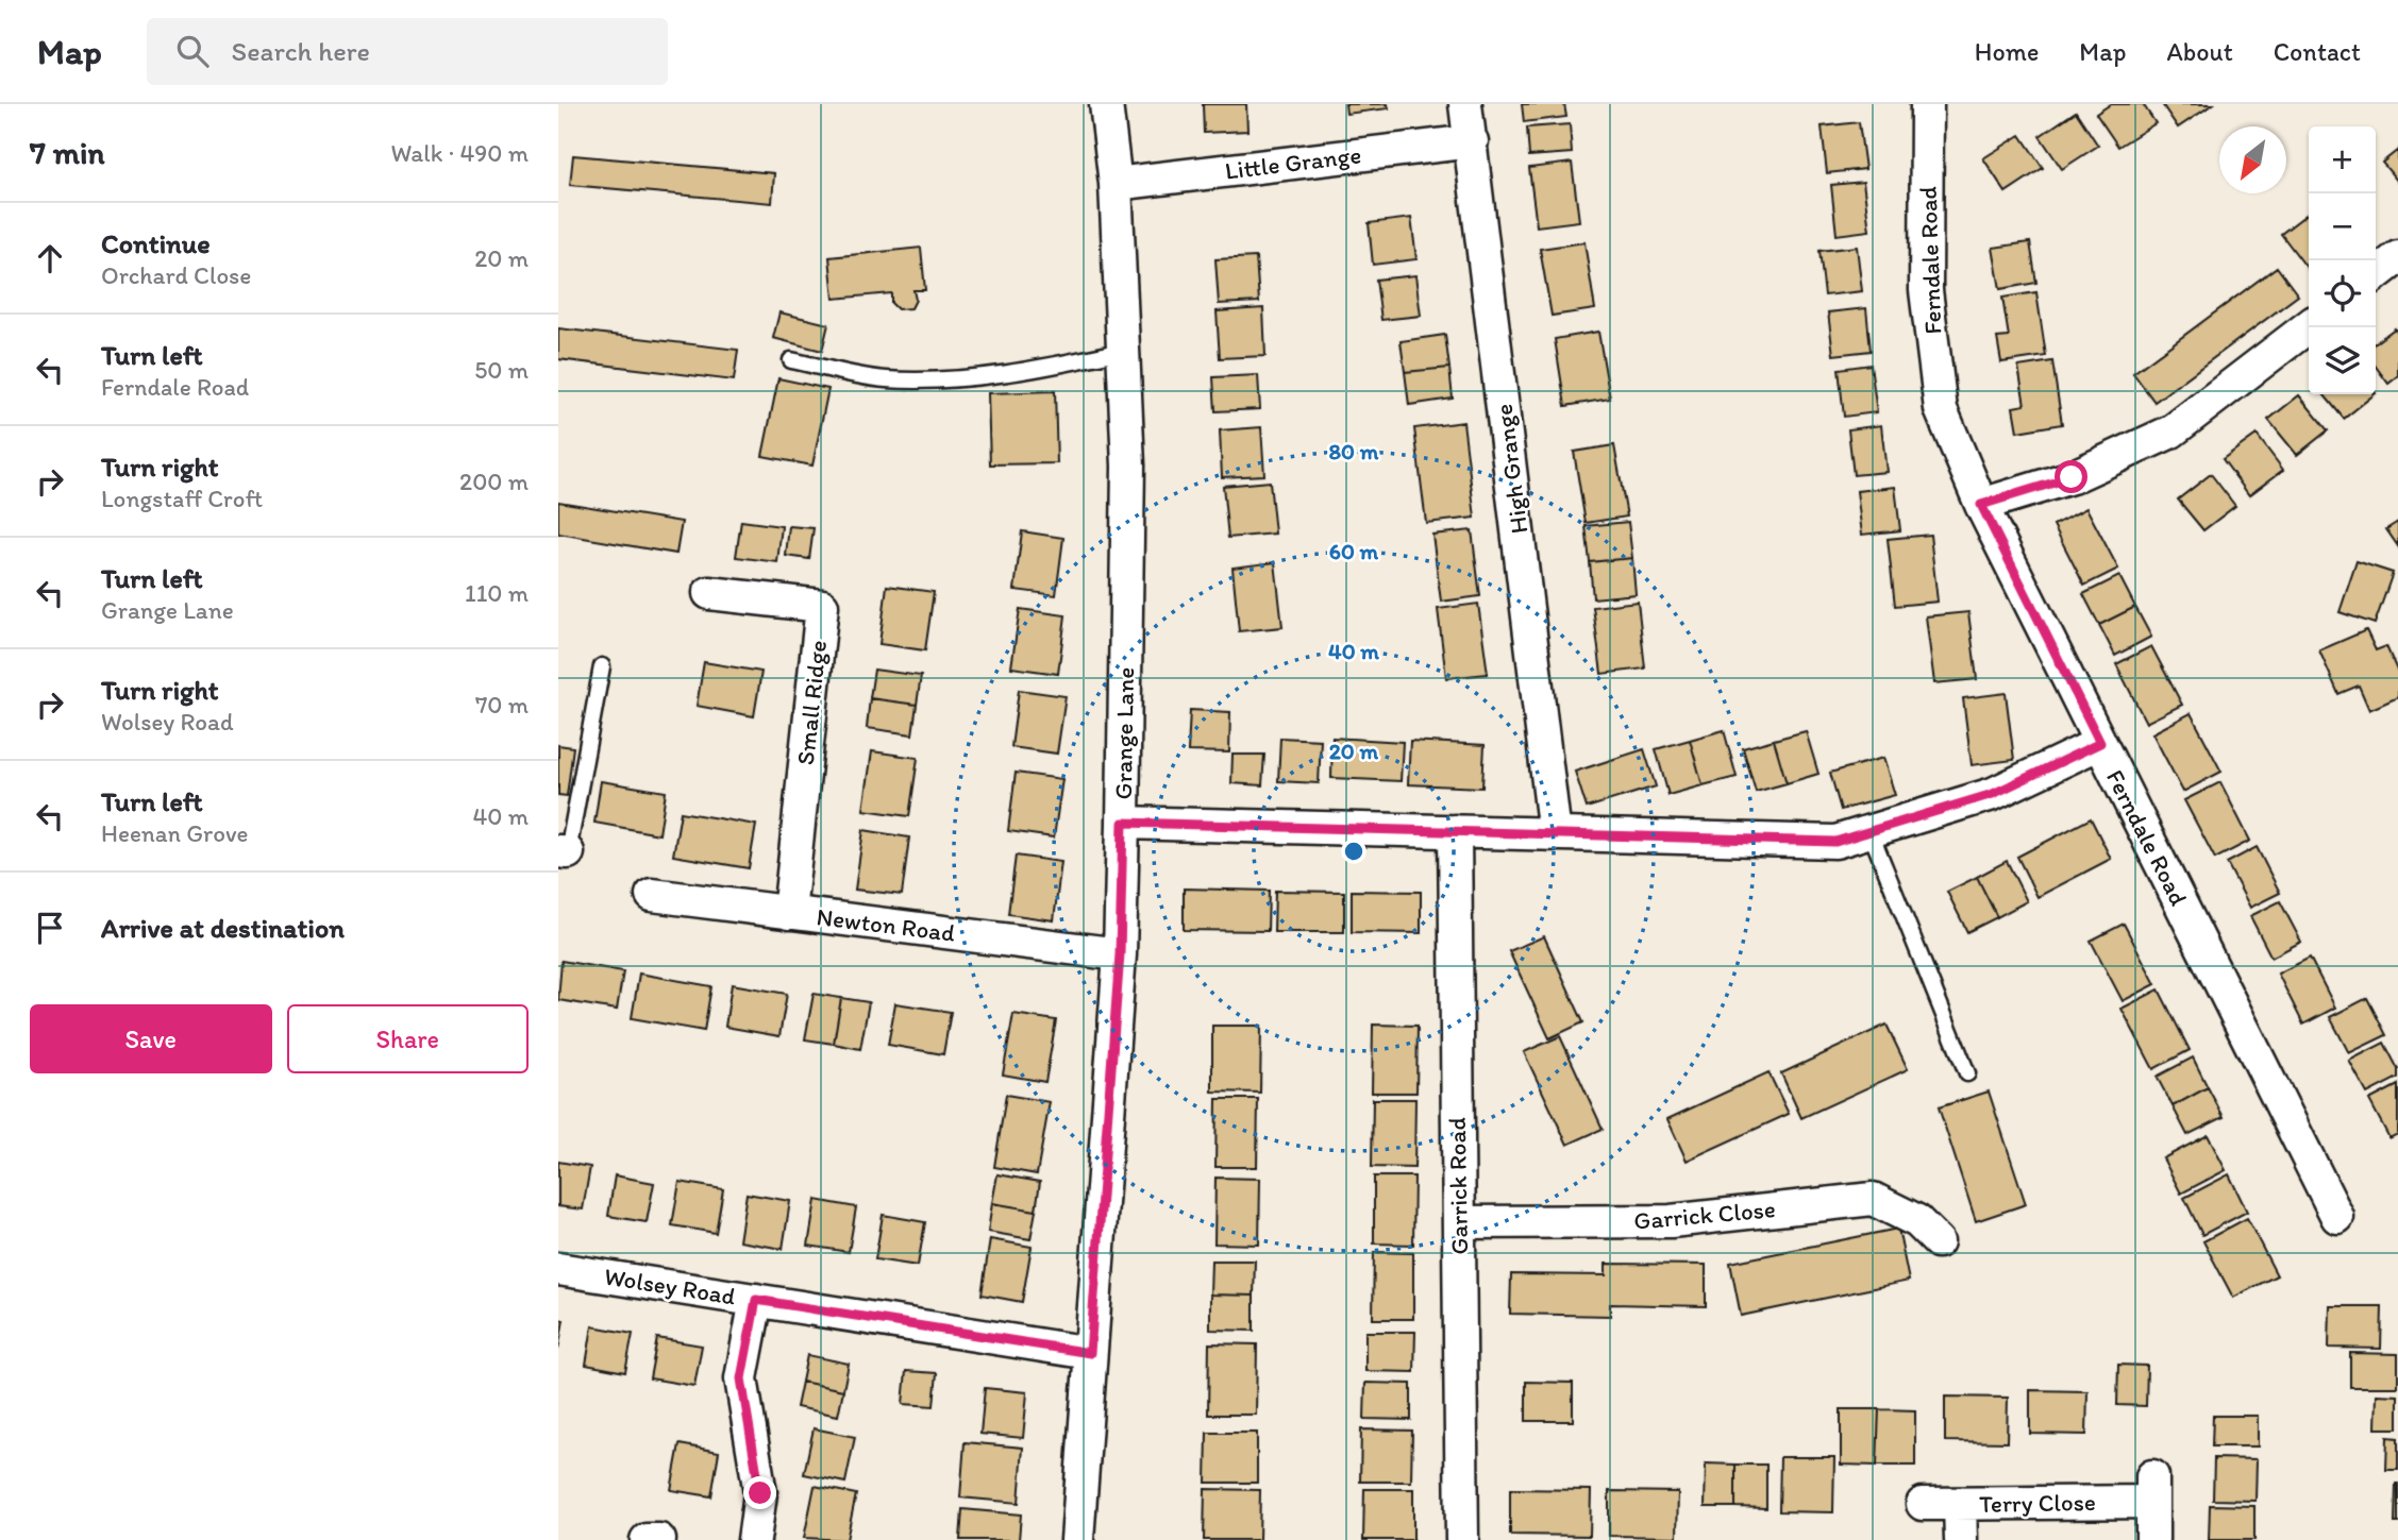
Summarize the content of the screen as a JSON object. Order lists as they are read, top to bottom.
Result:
{
  "streets": {
    "street": [
      "Little Grange",
      "Ferndale Road",
      "High Grange",
      "Small Ridge",
      "Grange Lane",
      "Newton Road",
      "Garrick Road",
      "Garrick Close",
      "Wolsey Road",
      "Terry Close"
    ]
  },
  "crossings": [
    ["Little Grange", "High Grange"],
    ["Little Grange", "Grange Lane"],
    ["Small Ridge", "Newton Road"],
    ["Grange Lane", "Newton Road"],
    ["Grange Lane", "Wolsey Road"],
    ["Garrick Road", "Garrick Close"]
  ],
  "north": "bottom left",
  "page": {
    "header": "Map",
    "search": "Search here",
    "nav": [
      "Home",
      "Map",
      "About",
      "Contact"
    ],
    "heading": ["7 min", "Walk · 490 m"],
    "map_buttons": ["+", "−"],
    "list": [
      ["Continue", "Orchard Close", "20 m"],
      ["Turn left", "Ferndale Road", "50 m"],
      ["Turn right", "Longstaff Croft", "200 m"],
      ["Turn left", "Grange Lane", "110 m"],
      ["Turn right", "Wolsey Road", "70 m"],
      ["Turn left", "Heenan Grove", "40 m"],
      "Arrive at destination"
    ],
    "buttons": ["Save", "Share"]
  },
  "rings": [
    "80 m",
    "60 m",
    "40 m",
    "20 m"
  ]
}
